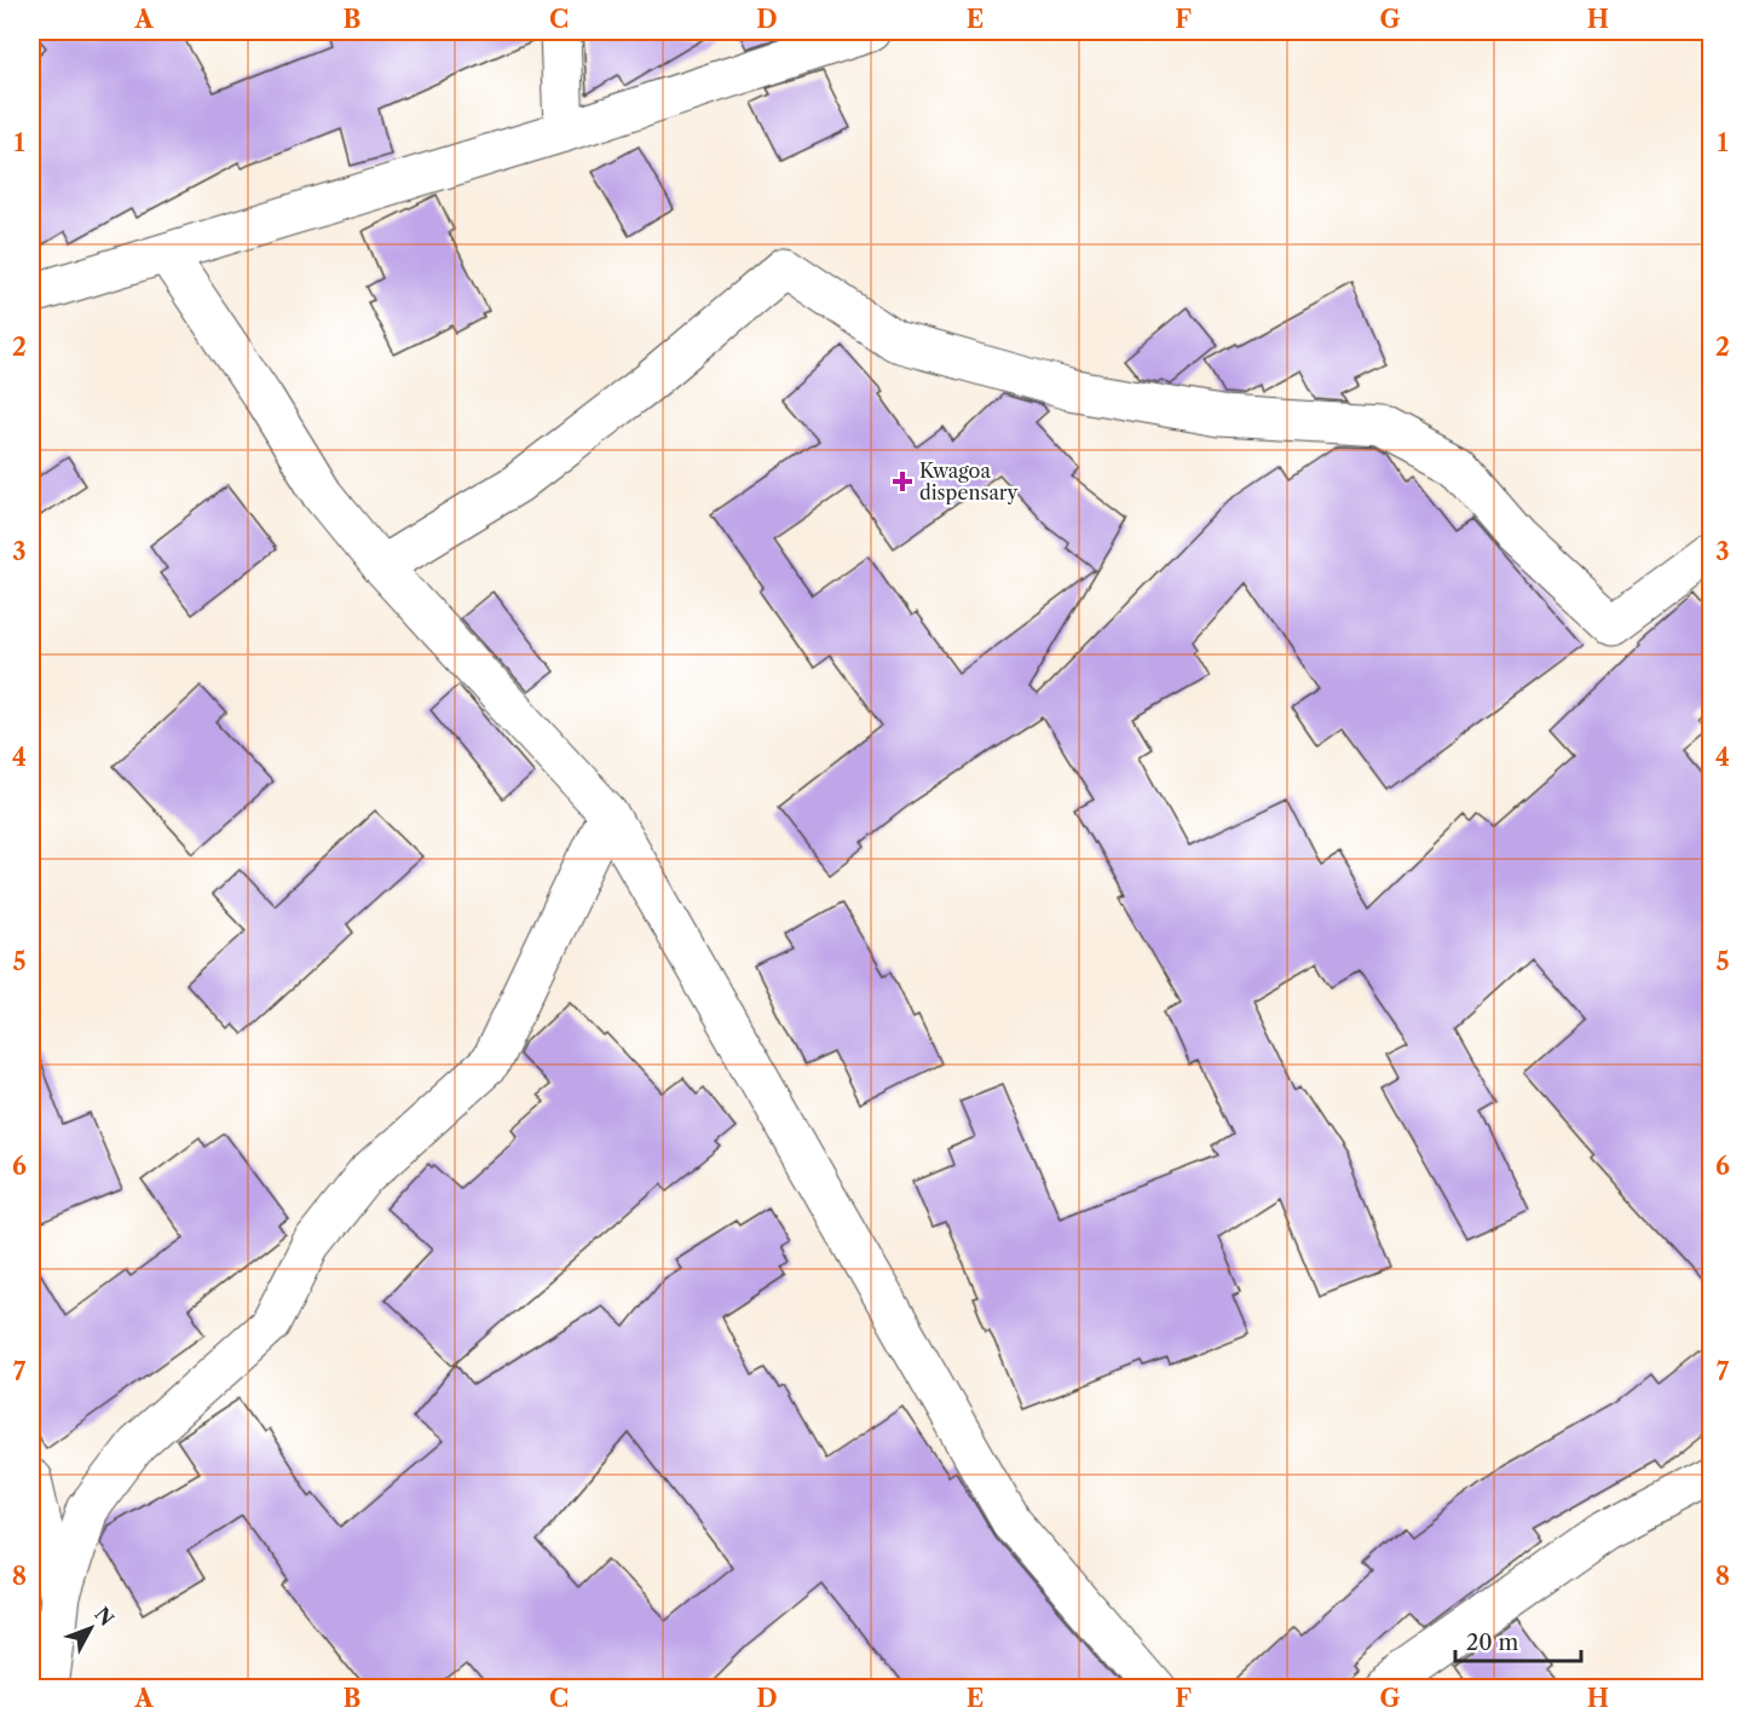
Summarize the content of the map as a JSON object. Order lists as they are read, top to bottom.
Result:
{
  "places": {
    "health": ["Kwagoa dispensary"]
  },
  "scale_bar": "20 m",
  "north": "top right",
  "grid": {
    "columns": [
      "A",
      "B",
      "C",
      "D",
      "E",
      "F",
      "G",
      "H"
    ],
    "rows": [
      "1",
      "2",
      "3",
      "4",
      "5",
      "6",
      "7",
      "8"
    ]
  }
}
